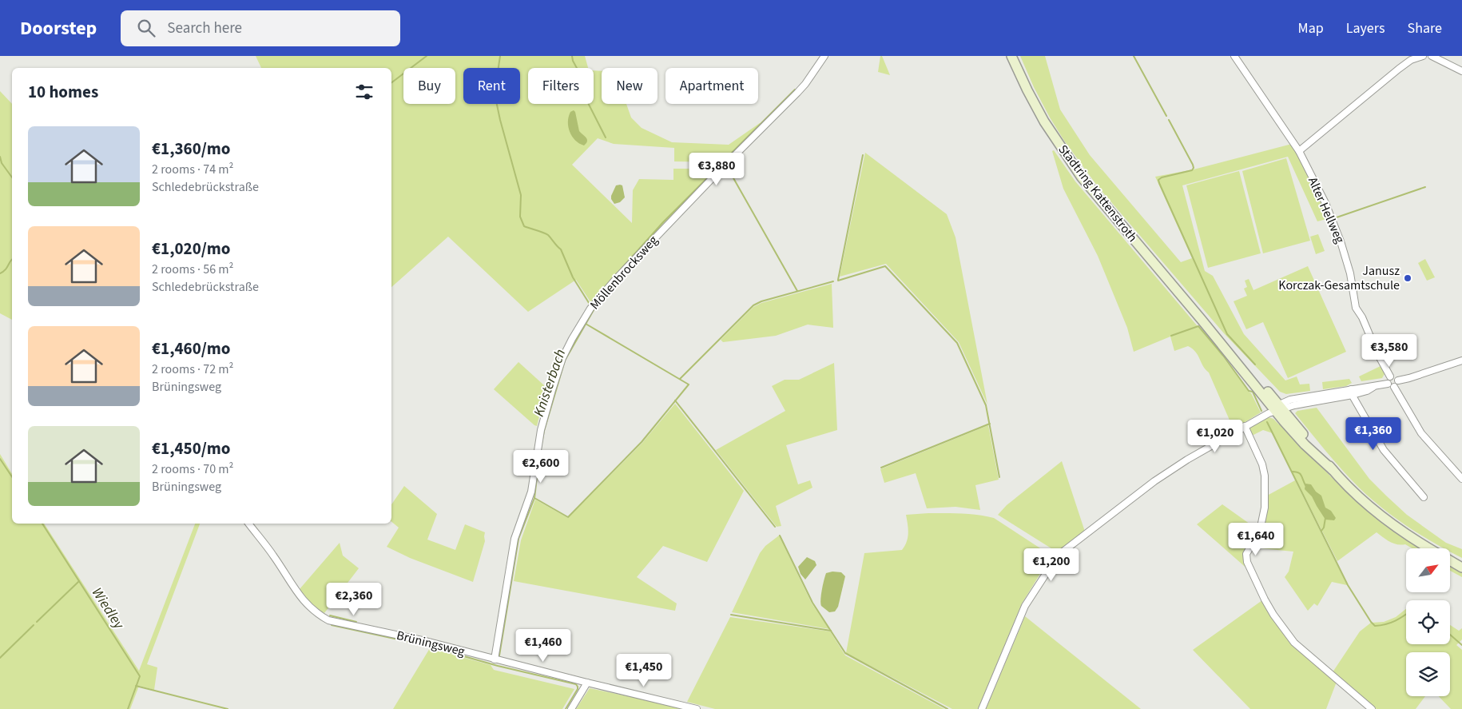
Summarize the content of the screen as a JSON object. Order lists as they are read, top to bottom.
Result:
{
  "streets": {
    "main road": ["Stadtring Kattenstroth"],
    "street": ["Alter Hellweg", "Möllenbrocksweg", "Brüningsweg"]
  },
  "crossings": [
    ["Möllenbrocksweg", "Brüningsweg"]
  ],
  "water": ["Knisterbach", "Wiedley"],
  "places": ["Janusz Korczak-Gesamtschule"],
  "north": "top right",
  "page": {
    "header": "Doorstep",
    "search": "Search here",
    "nav": ["Map", "Layers", "Share"],
    "chip": [
      "Buy",
      "Rent",
      "Filters",
      "New",
      "Apartment"
    ],
    "heading": "10 homes",
    "list": [
      {
        "name": "€1,360/mo",
        "note": "2 rooms · 74 m² · Schledebrückstraße"
      },
      {
        "name": "€1,020/mo",
        "note": "2 rooms · 56 m² · Schledebrückstraße"
      },
      {
        "name": "€1,460/mo",
        "note": "2 rooms · 72 m² · Brüningsweg"
      },
      {
        "name": "€1,450/mo",
        "note": "2 rooms · 70 m² · Brüningsweg"
      }
    ],
    "price": [
      "€3,880",
      "€3,580",
      "€1,360",
      "€1,020",
      "€2,600",
      "€1,640",
      "€1,200",
      "€2,360",
      "€1,460",
      "€1,450"
    ]
  }
}
